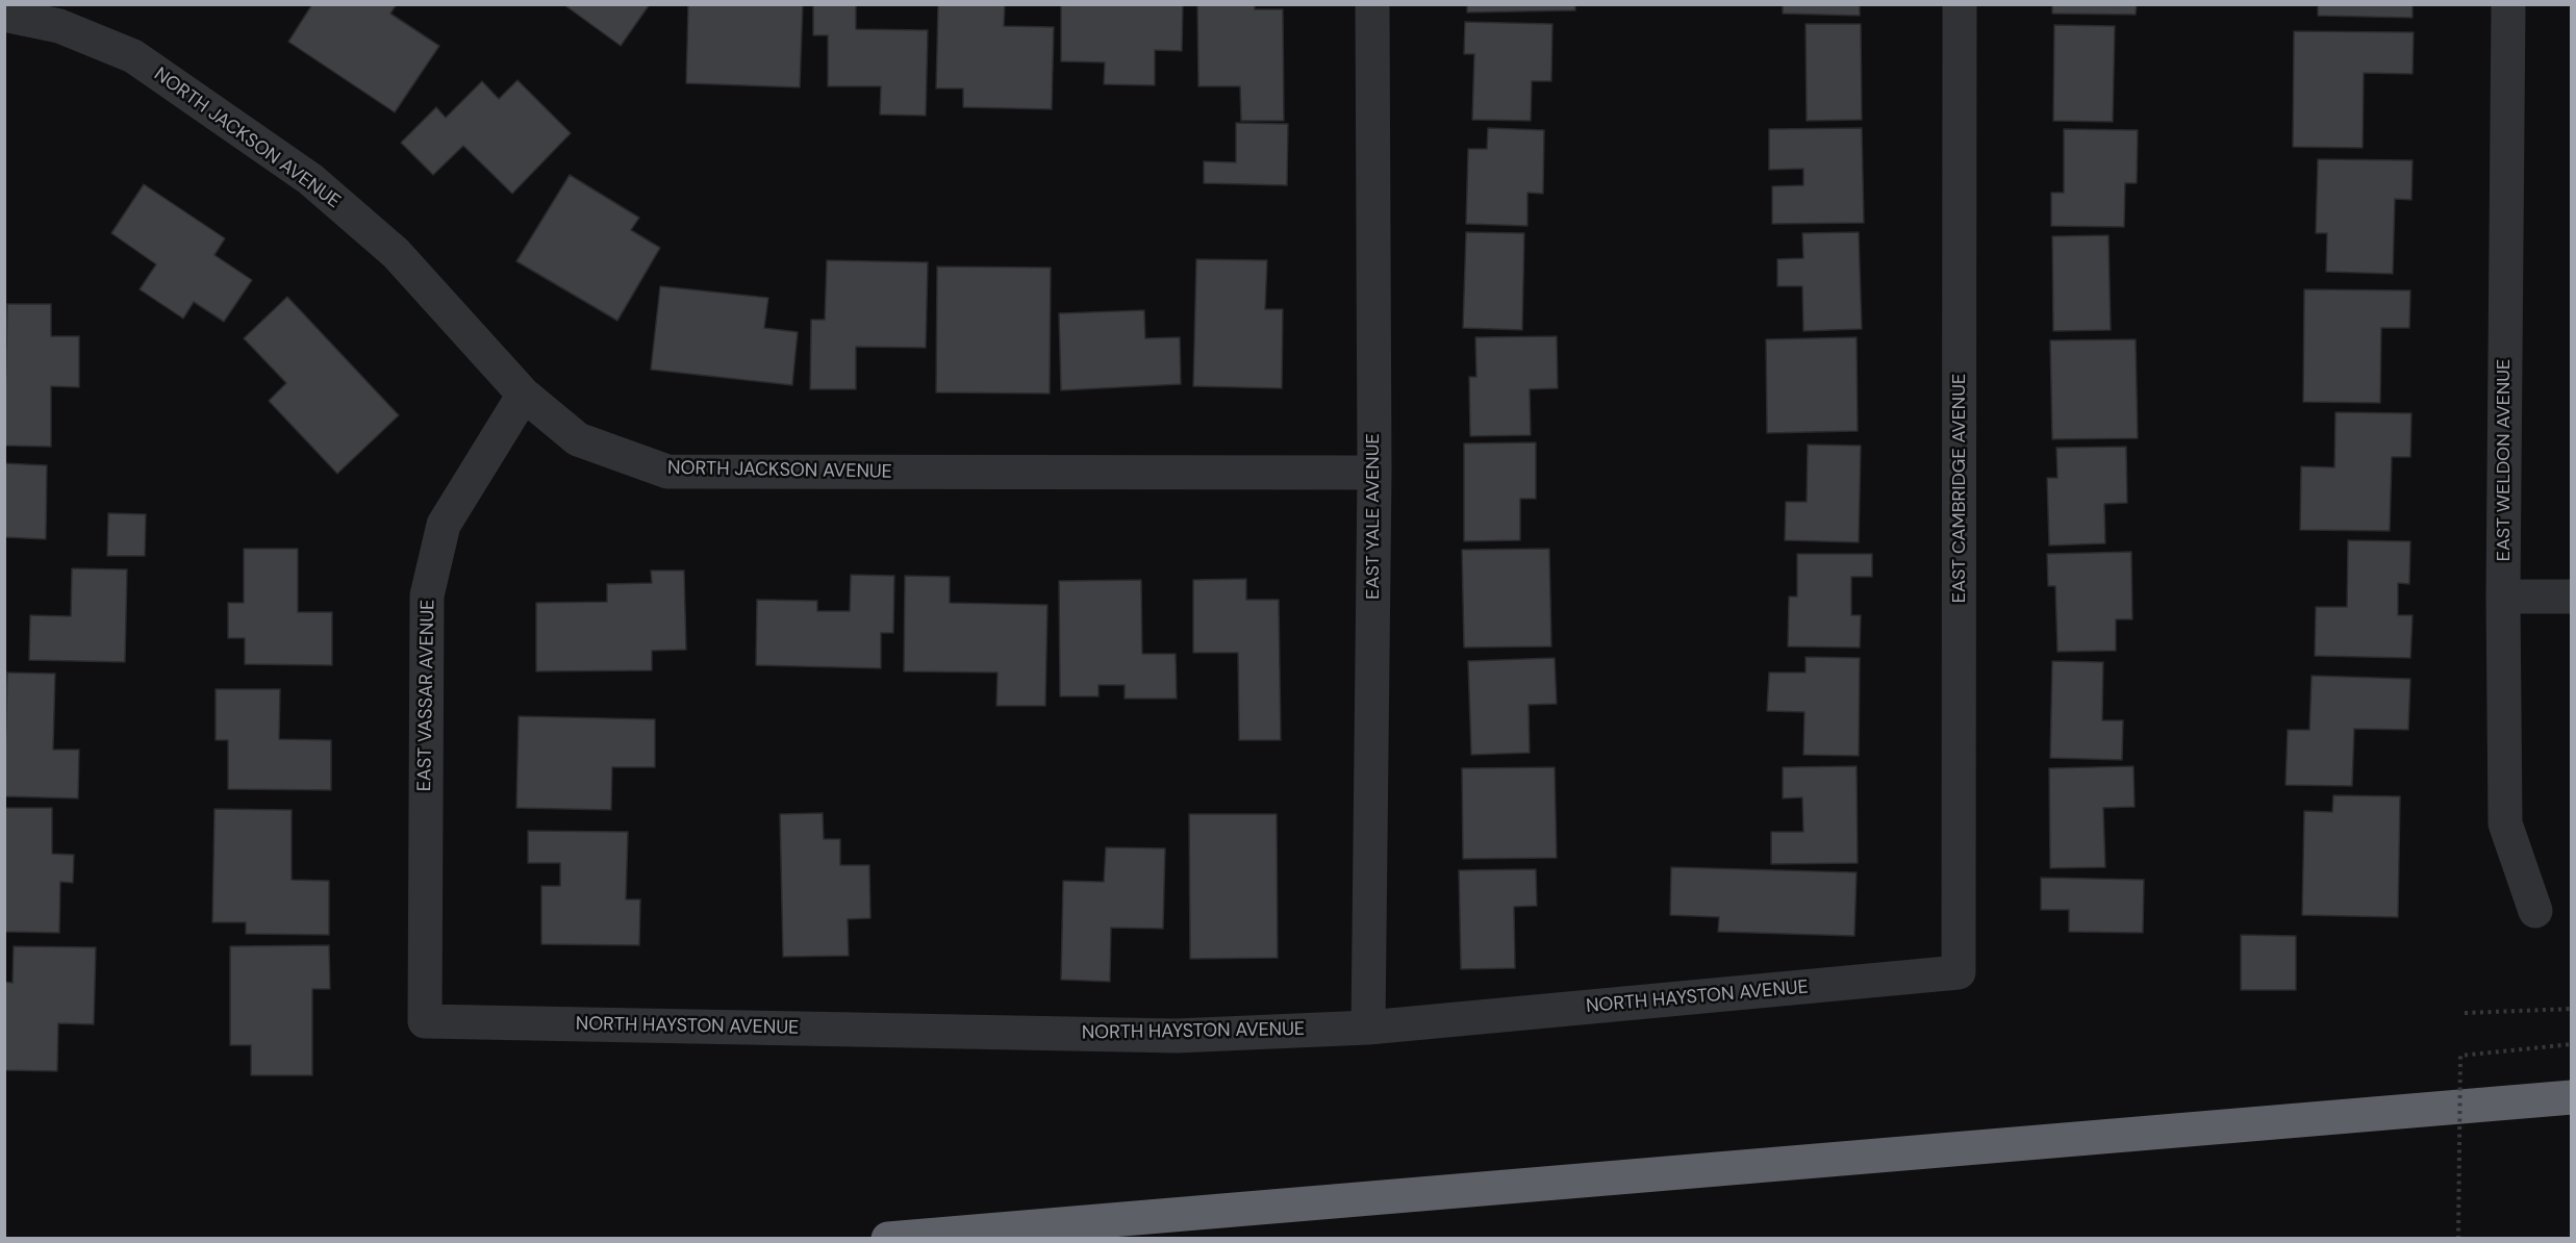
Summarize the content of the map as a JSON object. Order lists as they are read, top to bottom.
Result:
{
  "streets": {
    "street": [
      "NORTH JACKSON AVENUE",
      "EAST WELDON AVENUE",
      "EAST CAMBRIDGE AVENUE",
      "EAST YALE AVENUE",
      "EAST VASSAR AVENUE",
      "NORTH HAYSTON AVENUE"
    ]
  },
  "crossings": [
    ["NORTH JACKSON AVENUE", "EAST YALE AVENUE"],
    ["NORTH JACKSON AVENUE", "EAST VASSAR AVENUE"],
    ["EAST CAMBRIDGE AVENUE", "NORTH HAYSTON AVENUE"],
    ["EAST YALE AVENUE", "NORTH HAYSTON AVENUE"],
    ["EAST VASSAR AVENUE", "NORTH HAYSTON AVENUE"]
  ]
}
